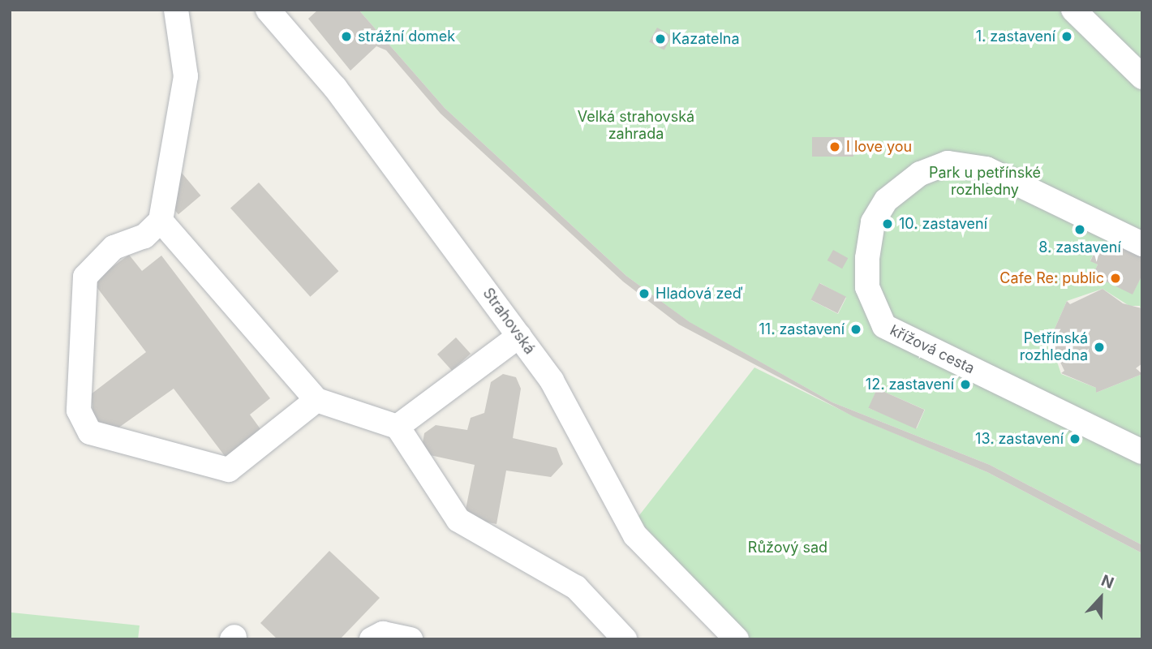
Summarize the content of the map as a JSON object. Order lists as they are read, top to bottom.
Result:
{
  "streets": {
    "street": ["Strahovská", "křížová cesta"]
  },
  "parks": ["Velká strahovská zahrada", "Park u petřínské rozhledny", "Růžový sad"],
  "places": [
    "strážní domek",
    "1. zastavení",
    "Kazatelna",
    "I love you",
    "10. zastavení",
    "8. zastavení",
    "Cafe Re: public",
    "Hladová zeď",
    "11. zastavení",
    "Petřínská rozhledna",
    "12. zastavení",
    "13. zastavení"
  ],
  "north": "top"
}
